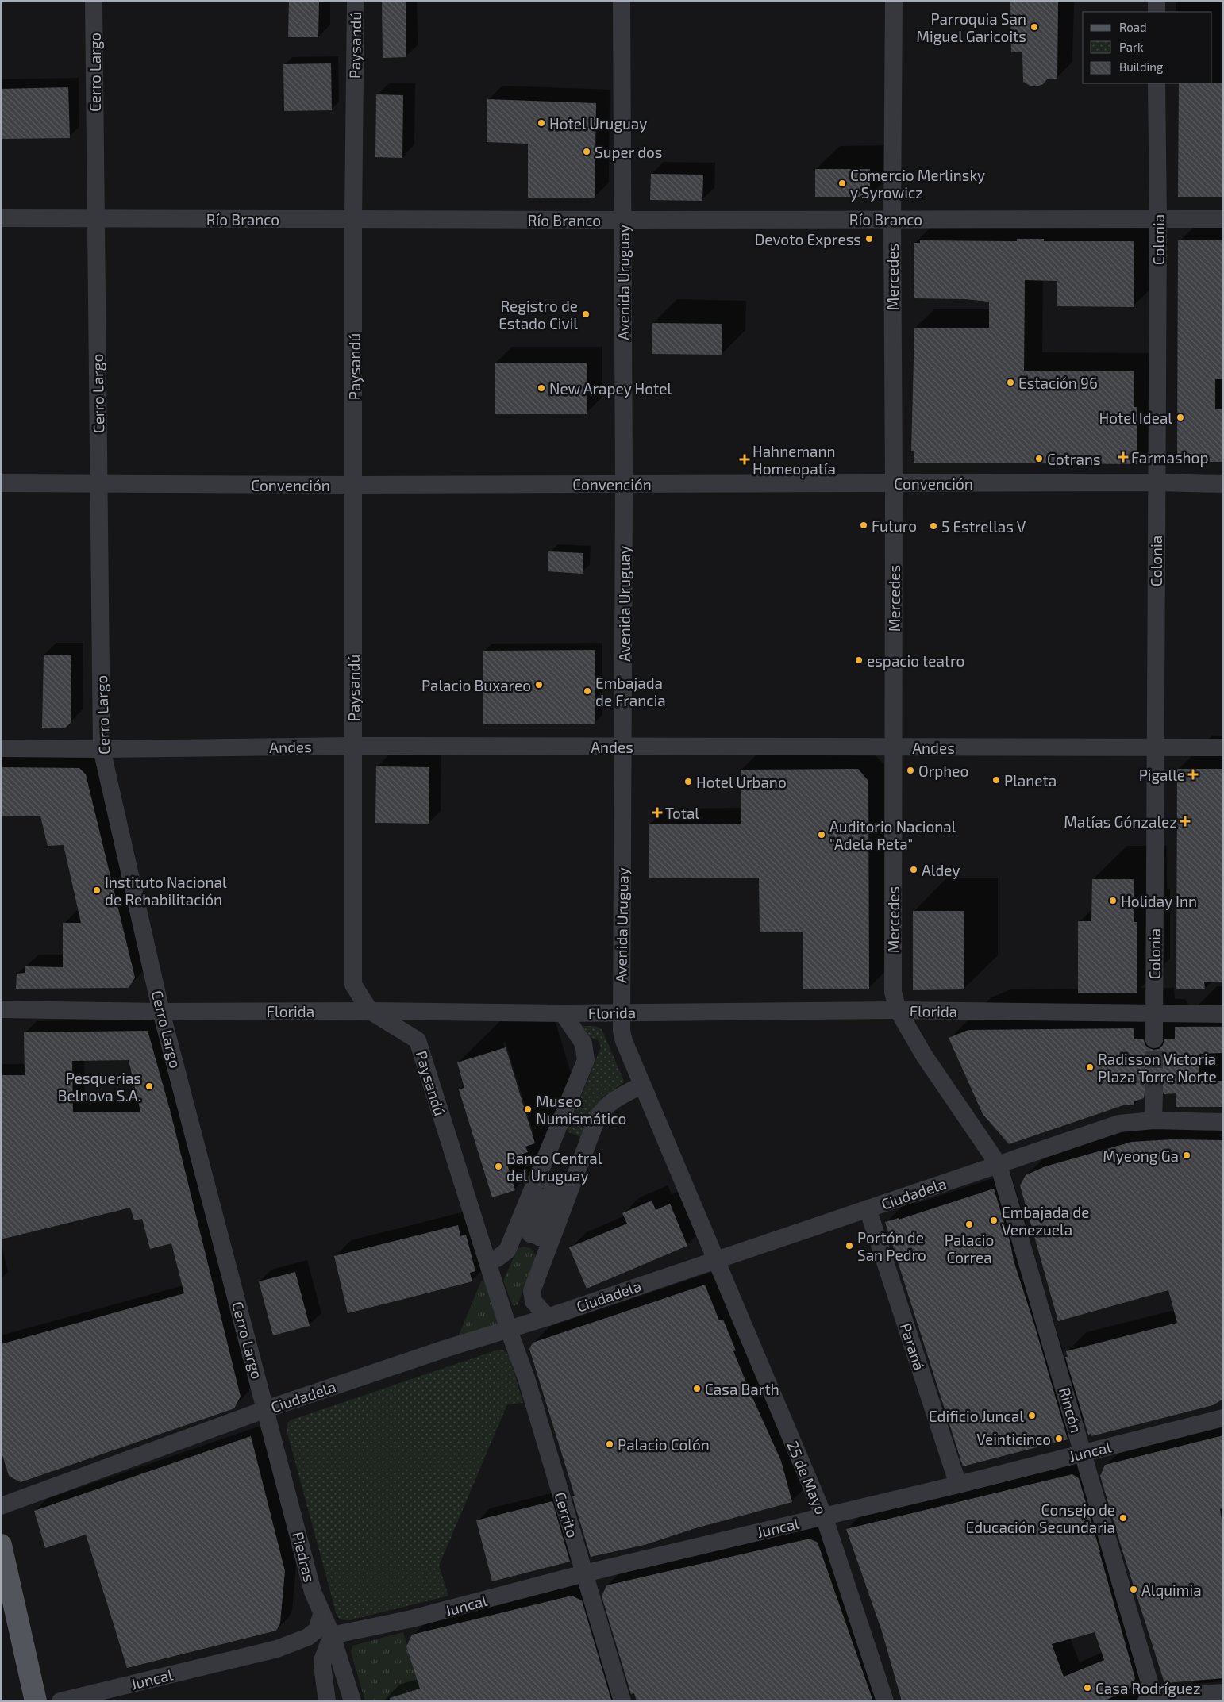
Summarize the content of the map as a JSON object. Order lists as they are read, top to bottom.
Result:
{
  "streets": {
    "street": [
      "Paysandú",
      "Cerro Largo",
      "Río Branco",
      "Colonia",
      "Mercedes",
      "Avenida Uruguay",
      "Convención",
      "Andes",
      "Florida",
      "Ciudadela",
      "Paraná",
      "Rincón",
      "Juncal",
      "25 de Mayo",
      "Cerrito",
      "Piedras"
    ]
  },
  "crossings": [
    ["Paysandú", "Río Branco"],
    ["Paysandú", "Convención"],
    ["Paysandú", "Andes"],
    ["Paysandú", "Florida"],
    ["Paysandú", "Ciudadela"],
    ["Paysandú", "Cerrito"],
    ["Cerro Largo", "Río Branco"],
    ["Cerro Largo", "Convención"],
    ["Cerro Largo", "Andes"],
    ["Cerro Largo", "Florida"],
    ["Cerro Largo", "Ciudadela"],
    ["Cerro Largo", "Piedras"],
    ["Río Branco", "Colonia"],
    ["Río Branco", "Mercedes"],
    ["Río Branco", "Avenida Uruguay"],
    ["Colonia", "Convención"],
    ["Colonia", "Andes"],
    ["Colonia", "Florida"],
    ["Mercedes", "Convención"],
    ["Mercedes", "Andes"],
    ["Mercedes", "Florida"],
    ["Mercedes", "Ciudadela"],
    ["Mercedes", "Rincón"],
    ["Avenida Uruguay", "Convención"],
    ["Avenida Uruguay", "Andes"],
    ["Avenida Uruguay", "Florida"],
    ["Avenida Uruguay", "Ciudadela"],
    ["Avenida Uruguay", "25 de Mayo"],
    ["Ciudadela", "Paraná"],
    ["Ciudadela", "Rincón"],
    ["Ciudadela", "25 de Mayo"],
    ["Ciudadela", "Cerrito"],
    ["Ciudadela", "Piedras"],
    ["Paraná", "Juncal"],
    ["Rincón", "Juncal"],
    ["Juncal", "25 de Mayo"],
    ["Juncal", "Cerrito"],
    ["Juncal", "Piedras"]
  ],
  "places": {
    "other": [
      "Parroquia San Miguel Garicoits",
      "Hotel Uruguay",
      "Super dos",
      "Comercio Merlinsky y Syrowicz",
      "Devoto Express",
      "Registro de Estado Civil",
      "Estación 96",
      "New Arapey Hotel",
      "Hotel Ideal",
      "Cotrans",
      "Futuro",
      "5 Estrellas V",
      "espacio teatro",
      "Palacio Buxareo",
      "Embajada de Francia",
      "Orpheo",
      "Planeta",
      "Hotel Urbano",
      "Auditorio Nacional \"Adela Reta\"",
      "Aldey",
      "Instituto Nacional de Rehabilitación",
      "Holiday Inn",
      "Radisson Victoria Plaza Torre Norte",
      "Pesquerias Belnova S.A.",
      "Museo Numismático",
      "Myeong Ga",
      "Banco Central del Uruguay",
      "Embajada de Venezuela",
      "Palacio Correa",
      "Portón de San Pedro",
      "Casa Barth",
      "Edificio Juncal",
      "Veinticinco",
      "Palacio Colón",
      "Consejo de Educación Secundaria",
      "Alquimia",
      "Casa Rodríguez"
    ],
    "health": [
      "Farmashop",
      "Hahnemann Homeopatía",
      "Pigalle",
      "Total",
      "Matías Gónzalez"
    ]
  },
  "legend": ["Road", "Park", "Building"]
}
